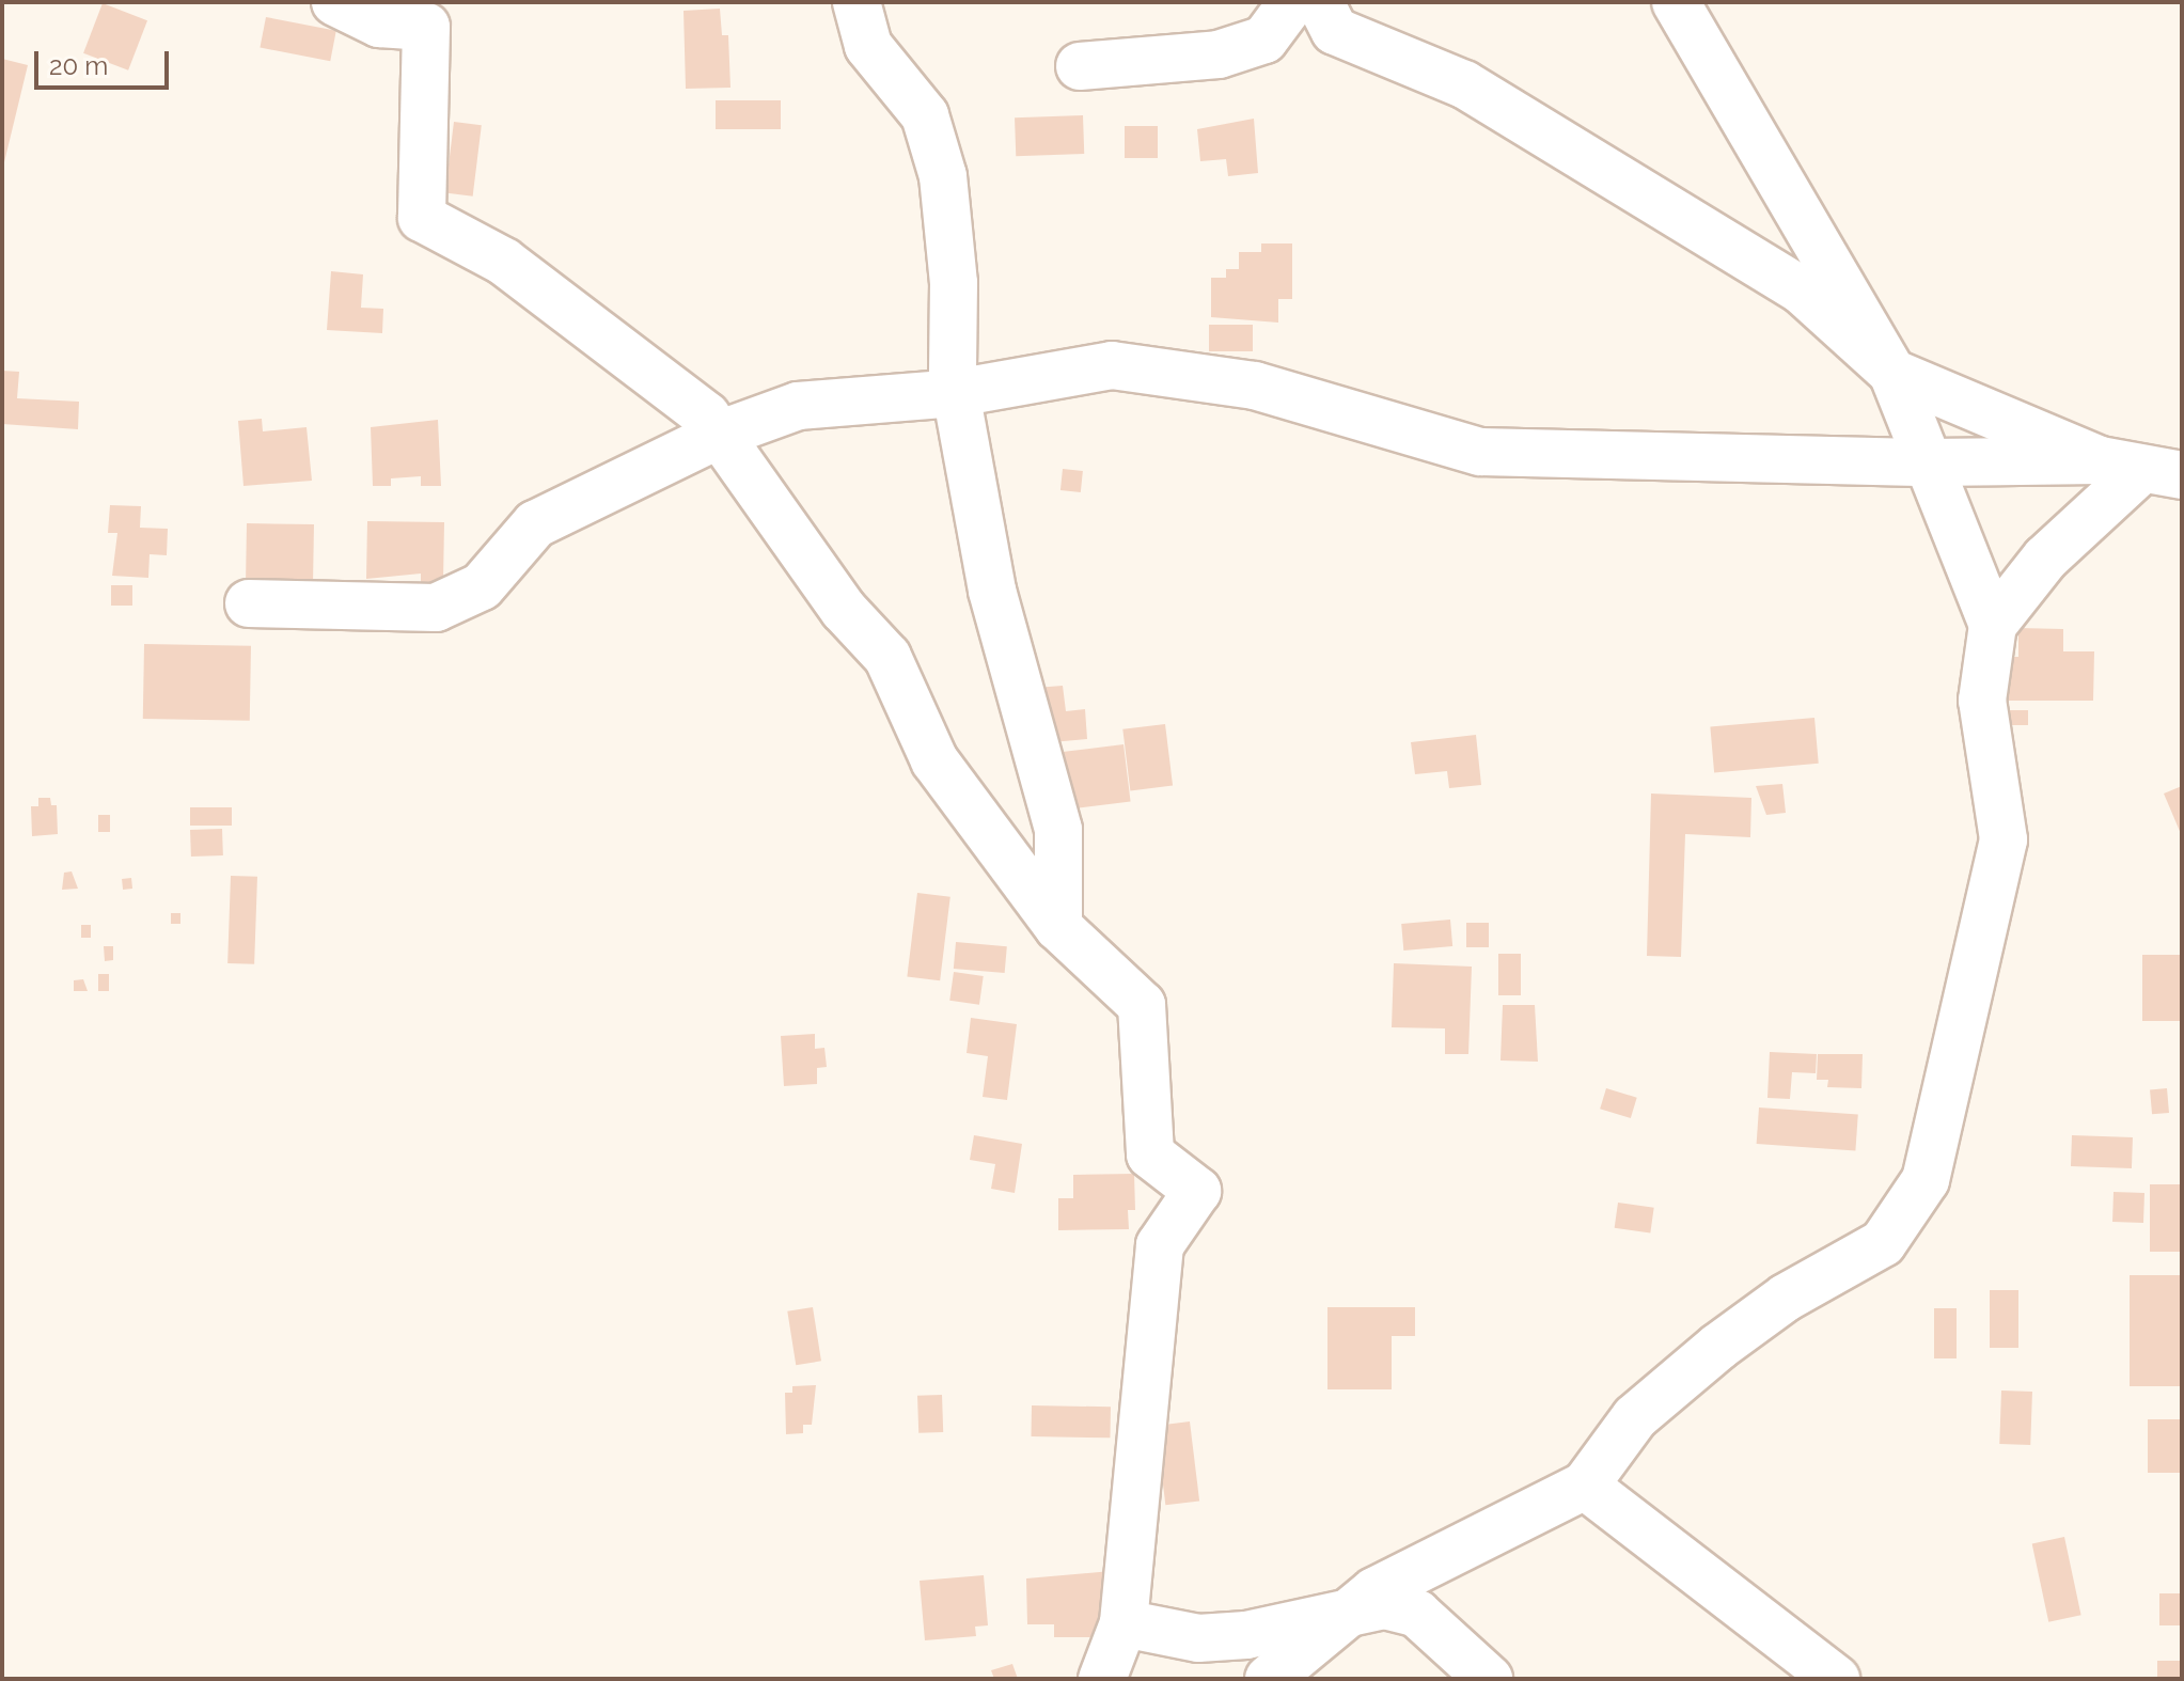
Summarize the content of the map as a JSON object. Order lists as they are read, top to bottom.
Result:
{
  "scale_bar": "20 m"
}
